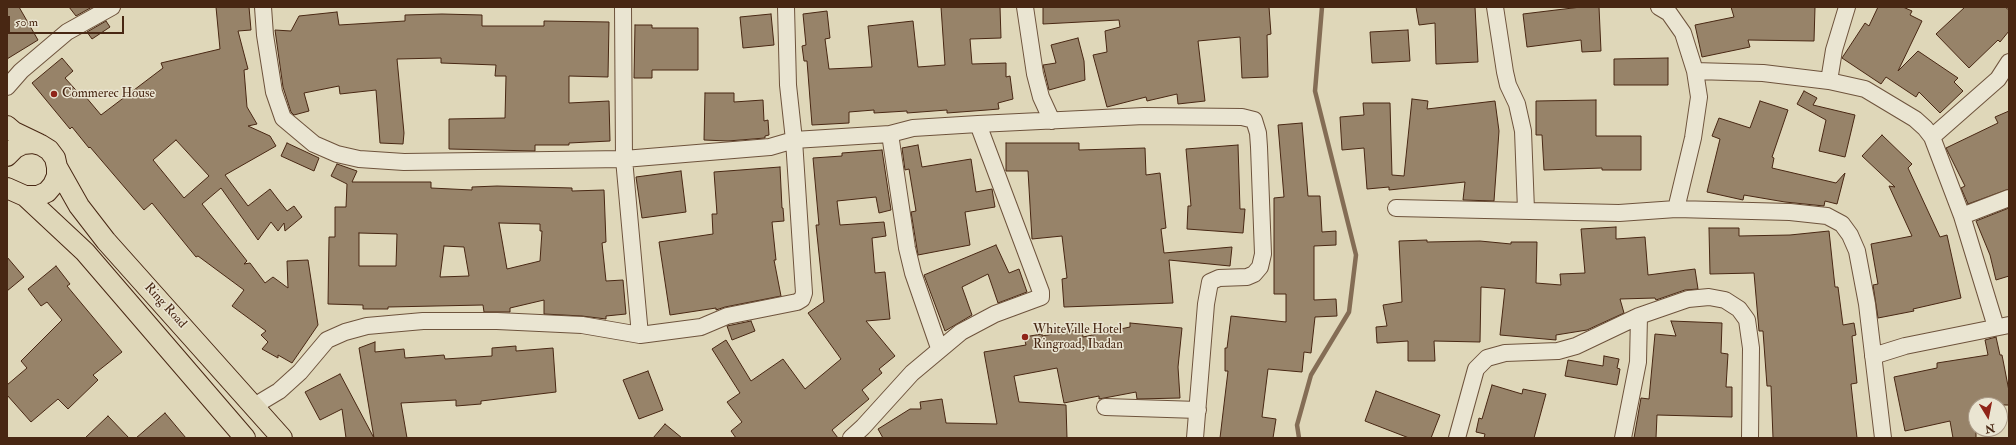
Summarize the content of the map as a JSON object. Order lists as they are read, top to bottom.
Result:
{
  "streets": {
    "main road": ["Ring Road"]
  },
  "places": ["Commerec House", "WhiteVille Hotel Ringroad, Ibadan"],
  "scale_bar": "50 m",
  "north": "bottom"
}
